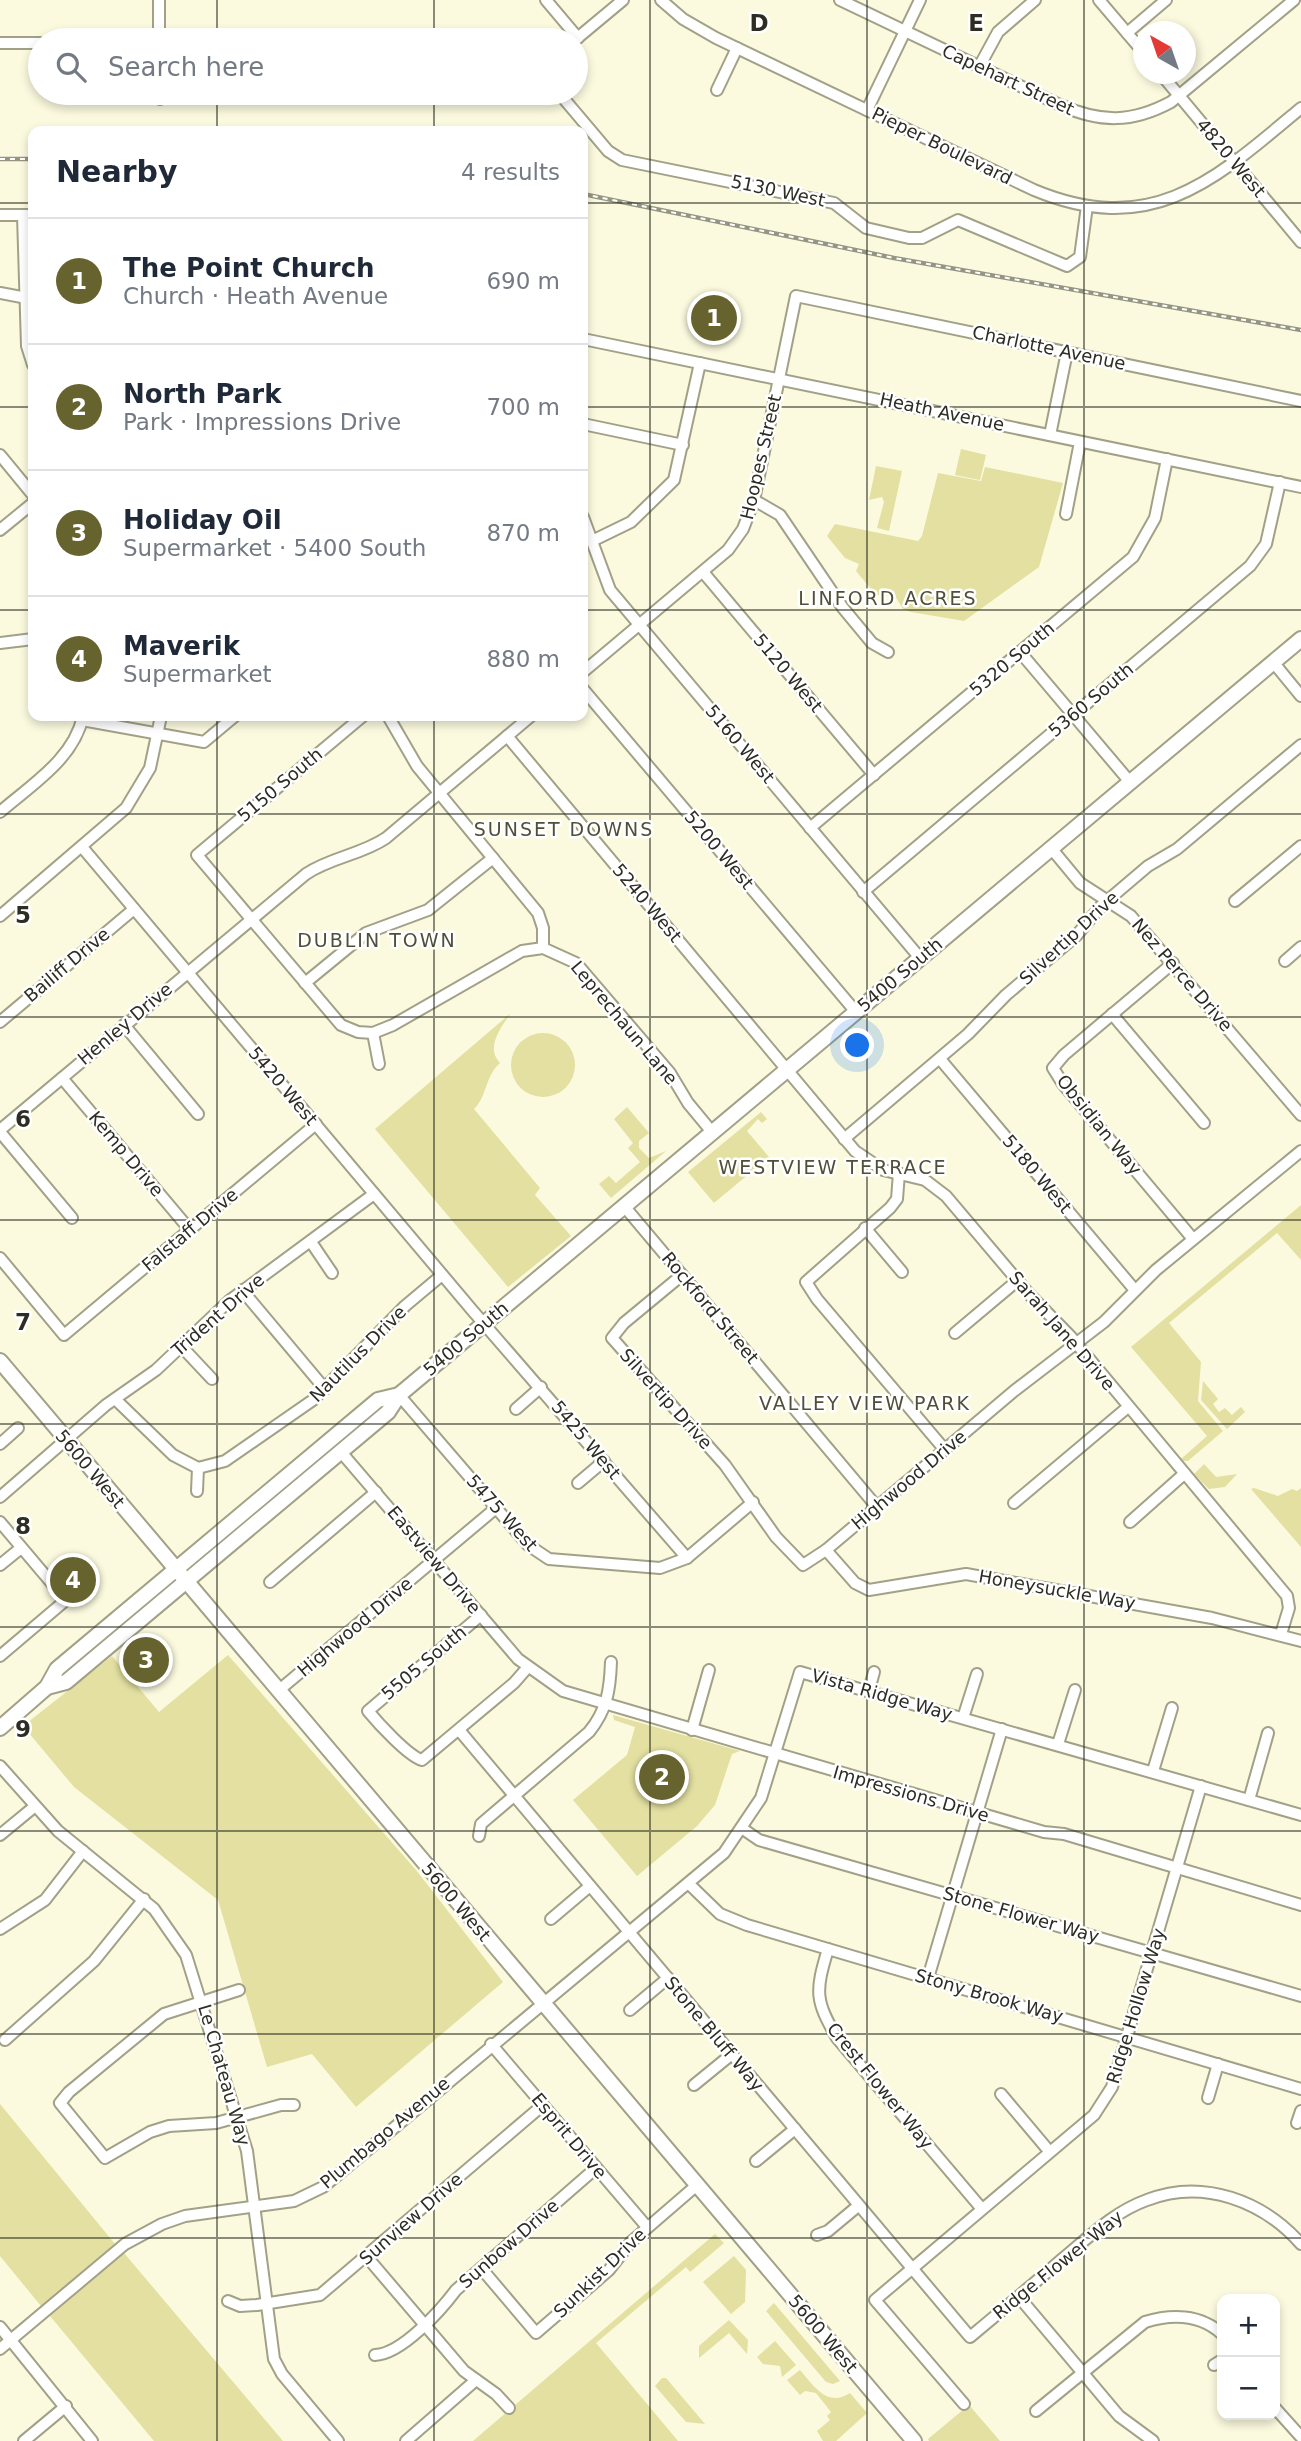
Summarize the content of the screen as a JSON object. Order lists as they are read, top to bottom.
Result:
{
  "streets": {
    "main road": ["5400 South", "5600 West"],
    "street": [
      "Capehart Street",
      "Pieper Boulevard",
      "4820 West",
      "5130 West",
      "Charlotte Avenue",
      "Heath Avenue",
      "Hoopes Street",
      "5320 South",
      "5120 West",
      "5360 South",
      "5160 West",
      "5150 South",
      "5200 West",
      "5240 West",
      "Silvertip Drive",
      "Bailiff Drive",
      "Nez Perce Drive",
      "Leprechaun Lane",
      "Henley Drive",
      "5420 West",
      "Obsidian Way",
      "Kemp Drive",
      "5180 West",
      "Falstaff Drive",
      "Rockford Street",
      "Trident Drive",
      "Sarah Jane Drive",
      "Nautilus Drive",
      "5425 West",
      "Highwood Drive",
      "5475 West",
      "Eastview Drive",
      "Honeysuckle Way",
      "5505 South",
      "Vista Ridge Way",
      "Impressions Drive",
      "Stone Flower Way",
      "Stony Brook Way",
      "Ridge Hollow Way",
      "Stone Bluff Way",
      "Le Chateau Way",
      "Crest Flower Way",
      "Plumbago Avenue",
      "Esprit Drive",
      "Sunview Drive",
      "Sunbow Drive",
      "Ridge Flower Way",
      "Sunkist Drive"
    ]
  },
  "crossings": [
    ["Capehart Street", "4820 West"],
    ["Pieper Boulevard", "4820 West"],
    ["Pieper Boulevard", "5130 West"],
    ["Charlotte Avenue", "Hoopes Street"],
    ["Heath Avenue", "Hoopes Street"],
    ["Heath Avenue", "5320 South"],
    ["Heath Avenue", "5360 South"],
    ["Hoopes Street", "5120 West"],
    ["Hoopes Street", "5160 West"],
    ["5320 South", "5120 West"],
    ["5320 South", "5160 West"],
    ["5360 South", "5160 West"],
    ["5160 West", "5400 South"],
    ["5150 South", "Henley Drive"],
    ["5200 West", "5400 South"],
    ["5240 West", "5400 South"],
    ["5240 West", "Sarah Jane Drive"],
    ["Silvertip Drive", "Nez Perce Drive"],
    ["Silvertip Drive", "5180 West"],
    ["Silvertip Drive", "Rockford Street"],
    ["Silvertip Drive", "Sarah Jane Drive"],
    ["Silvertip Drive", "Highwood Drive"],
    ["Bailiff Drive", "5420 West"],
    ["5400 South", "Nez Perce Drive"],
    ["5400 South", "Leprechaun Lane"],
    ["5400 South", "5420 West"],
    ["5400 South", "Rockford Street"],
    ["5400 South", "Sarah Jane Drive"],
    ["5400 South", "5425 West"],
    ["5400 South", "5600 West"],
    ["5400 South", "5475 West"],
    ["5400 South", "Eastview Drive"],
    ["Nez Perce Drive", "Obsidian Way"],
    ["Henley Drive", "5420 West"],
    ["Henley Drive", "Kemp Drive"],
    ["5420 West", "Falstaff Drive"],
    ["5420 West", "Trident Drive"],
    ["5420 West", "Nautilus Drive"],
    ["5420 West", "5425 West"],
    ["Obsidian Way", "Highwood Drive"],
    ["Kemp Drive", "Falstaff Drive"],
    ["5180 West", "Highwood Drive"],
    ["Rockford Street", "Highwood Drive"],
    ["Trident Drive", "5600 West"],
    ["Sarah Jane Drive", "Highwood Drive"],
    ["Sarah Jane Drive", "Honeysuckle Way"],
    ["5425 West", "5475 West"],
    ["5600 West", "Highwood Drive"],
    ["5600 West", "Vista Ridge Way"],
    ["5600 West", "Plumbago Avenue"],
    ["5600 West", "Sunkist Drive"],
    ["Highwood Drive", "5475 West"],
    ["Highwood Drive", "Eastview Drive"],
    ["Highwood Drive", "Honeysuckle Way"],
    ["Eastview Drive", "5505 South"],
    ["Eastview Drive", "Impressions Drive"],
    ["5505 South", "Stone Bluff Way"],
    ["Vista Ridge Way", "Impressions Drive"],
    ["Vista Ridge Way", "Stone Flower Way"],
    ["Vista Ridge Way", "Stony Brook Way"],
    ["Vista Ridge Way", "Ridge Hollow Way"],
    ["Vista Ridge Way", "Stone Bluff Way"],
    ["Vista Ridge Way", "Plumbago Avenue"],
    ["Impressions Drive", "Ridge Hollow Way"],
    ["Stone Flower Way", "Ridge Hollow Way"],
    ["Stony Brook Way", "Ridge Hollow Way"],
    ["Stony Brook Way", "Crest Flower Way"],
    ["Ridge Hollow Way", "Stone Bluff Way"],
    ["Ridge Hollow Way", "Crest Flower Way"],
    ["Stone Bluff Way", "Ridge Flower Way"],
    ["Le Chateau Way", "Plumbago Avenue"],
    ["Le Chateau Way", "Sunview Drive"],
    ["Plumbago Avenue", "Esprit Drive"],
    ["Esprit Drive", "Sunview Drive"],
    ["Esprit Drive", "Sunbow Drive"],
    ["Esprit Drive", "Sunkist Drive"],
    ["Sunbow Drive", "Sunkist Drive"]
  ],
  "districts": [
    "LINFORD ACRES",
    "SUNSET DOWNS",
    "DUBLIN TOWN",
    "WESTVIEW TERRACE",
    "VALLEY VIEW PARK"
  ],
  "north": "top left",
  "page": {
    "search": "Search here",
    "heading": ["Nearby", "4 results"],
    "list": [
      {
        "mark": "1",
        "name": "The Point Church",
        "note": "Church · Heath Avenue",
        "value": "690 m"
      },
      {
        "mark": "2",
        "name": "North Park",
        "note": "Park · Impressions Drive",
        "value": "700 m"
      },
      {
        "mark": "3",
        "name": "Holiday Oil",
        "note": "Supermarket · 5400 South",
        "value": "870 m"
      },
      {
        "mark": "4",
        "name": "Maverik",
        "note": "Supermarket",
        "value": "880 m"
      }
    ],
    "pins": [
      "1",
      "4",
      "3",
      "2"
    ],
    "map_buttons": ["+", "−"]
  },
  "grid": {
    "columns": ["D", "E"],
    "rows": [
      "5",
      "6",
      "7",
      "8",
      "9"
    ]
  }
}
